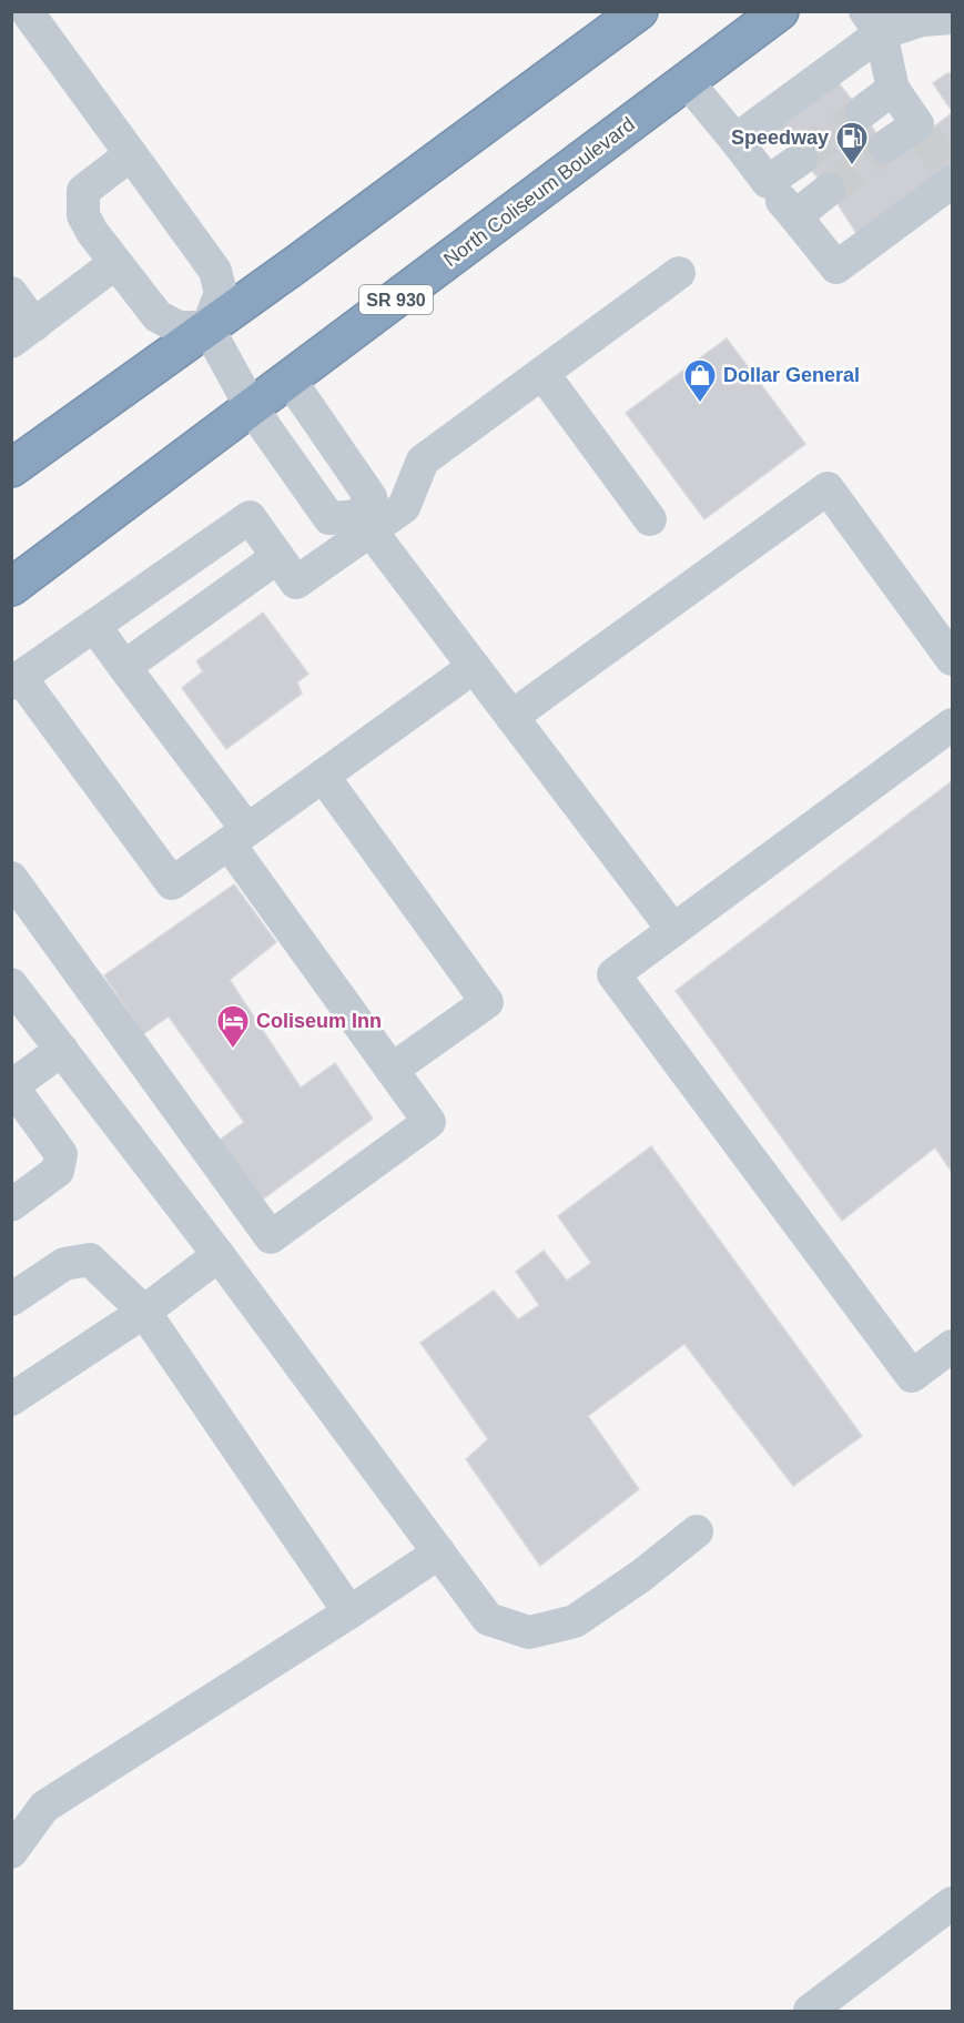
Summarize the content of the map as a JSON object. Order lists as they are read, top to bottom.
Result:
{
  "streets": {
    "highway": ["North Coliseum Boulevard", "SR 930"]
  },
  "places": {
    "fuel station": ["Speedway"],
    "shop": ["Dollar General"],
    "hotel": ["Coliseum Inn"]
  }
}
